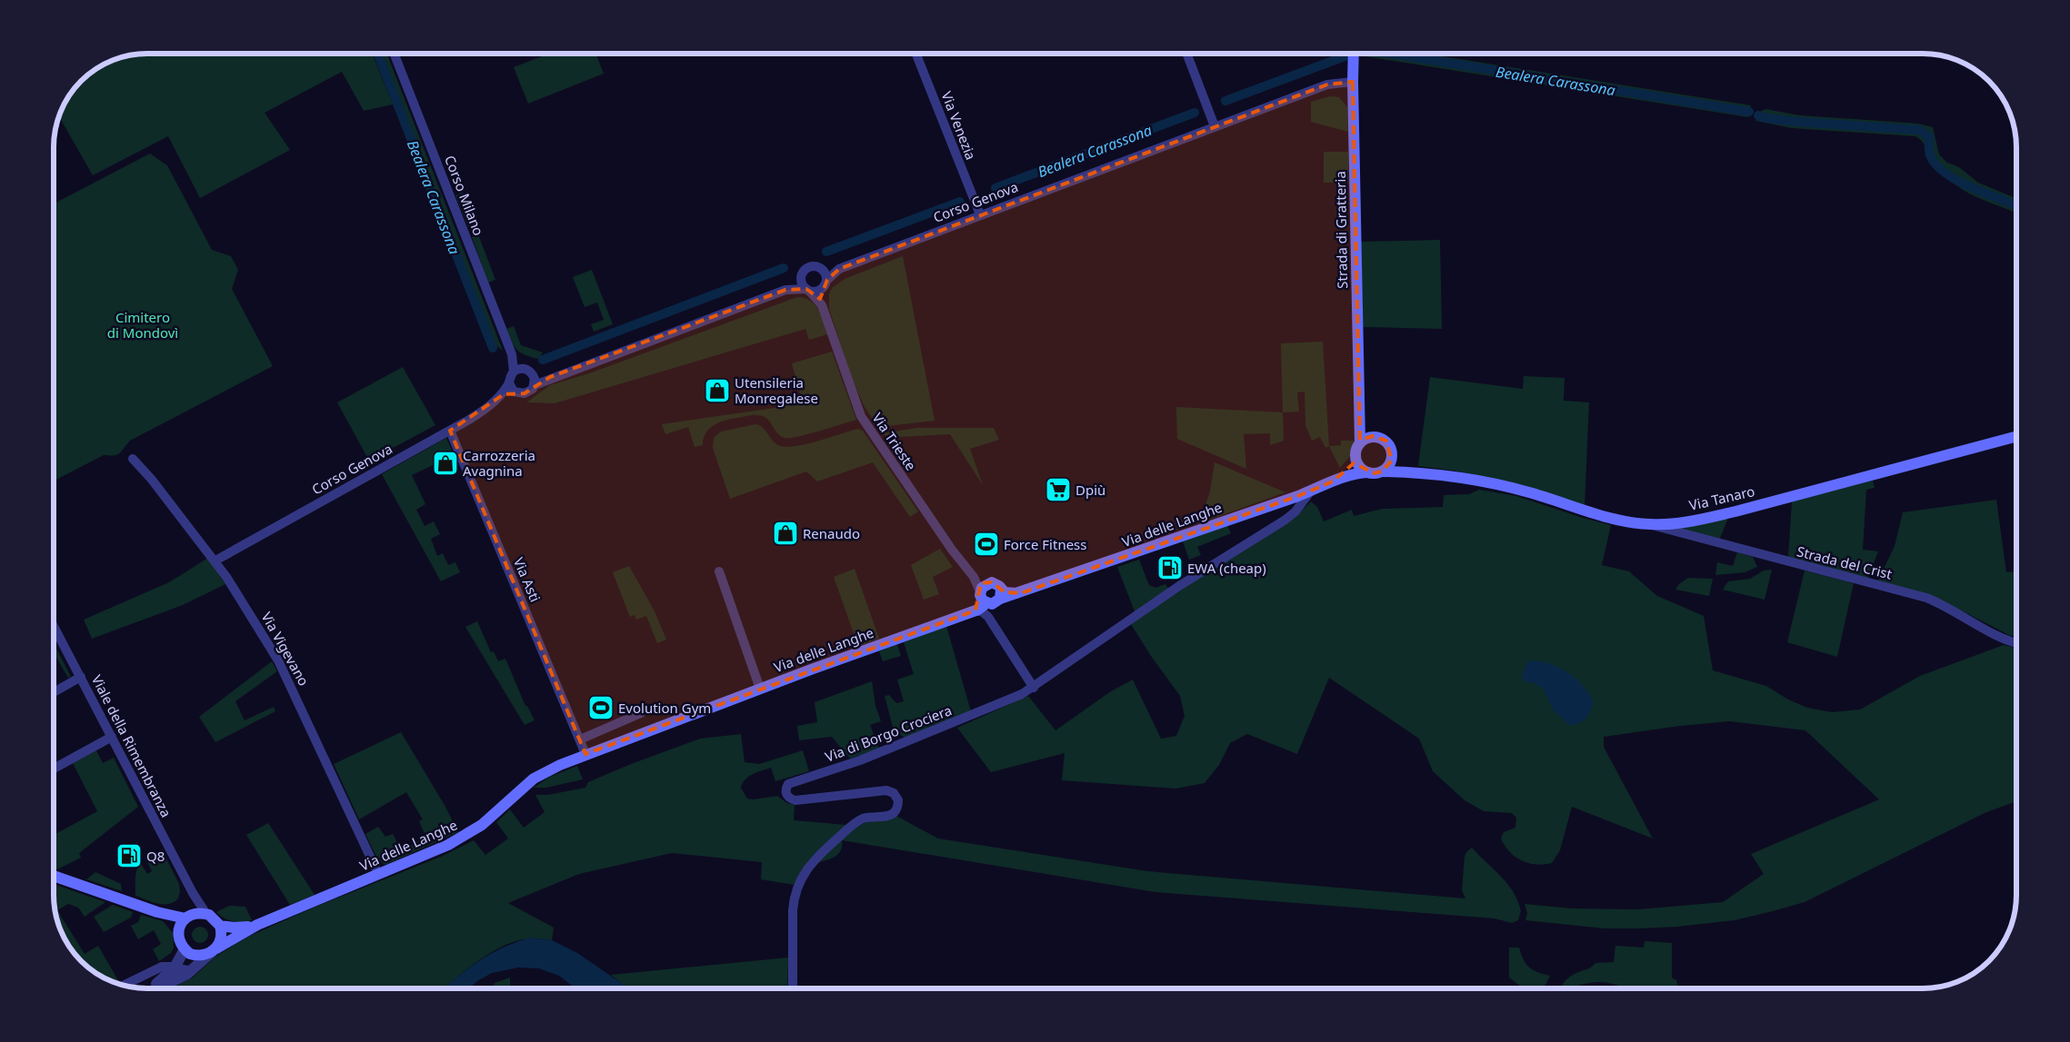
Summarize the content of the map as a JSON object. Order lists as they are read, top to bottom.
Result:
{
  "streets": {
    "main road": ["Strada di Gratteria", "Via Tanaro", "Via delle Langhe"],
    "street": [
      "Via Venezia",
      "Corso Milano",
      "Corso Genova",
      "Via Trieste",
      "Strada del Crist",
      "Via Asti",
      "Via Vigevano",
      "Via di Borgo Crociera",
      "Viale della Rimembranza"
    ]
  },
  "crossings": [
    ["Via Venezia", "Corso Genova"],
    ["Corso Milano", "Corso Genova"],
    ["Corso Genova", "Strada di Gratteria"],
    ["Corso Genova", "Via Trieste"],
    ["Corso Genova", "Via Asti"],
    ["Corso Genova", "Via Vigevano"],
    ["Strada di Gratteria", "Via Tanaro"],
    ["Strada di Gratteria", "Via delle Langhe"],
    ["Via Trieste", "Via delle Langhe"],
    ["Via Tanaro", "Via delle Langhe"],
    ["Via Tanaro", "Strada del Crist"],
    ["Via delle Langhe", "Via Asti"],
    ["Via delle Langhe", "Via Vigevano"],
    ["Via delle Langhe", "Via di Borgo Crociera"],
    ["Via delle Langhe", "Viale della Rimembranza"]
  ],
  "water": ["Bealera Carassona"],
  "parks": ["Cimitero di Mondovì"],
  "places": {
    "shop": ["Utensileria Monregalese", "Carrozzeria Avagnina", "Renaudo"],
    "supermarket": ["Dpiù"],
    "sports": ["Force Fitness", "Evolution Gym"],
    "fuel station": ["EWA (cheap)", "Q8"]
  }
}
